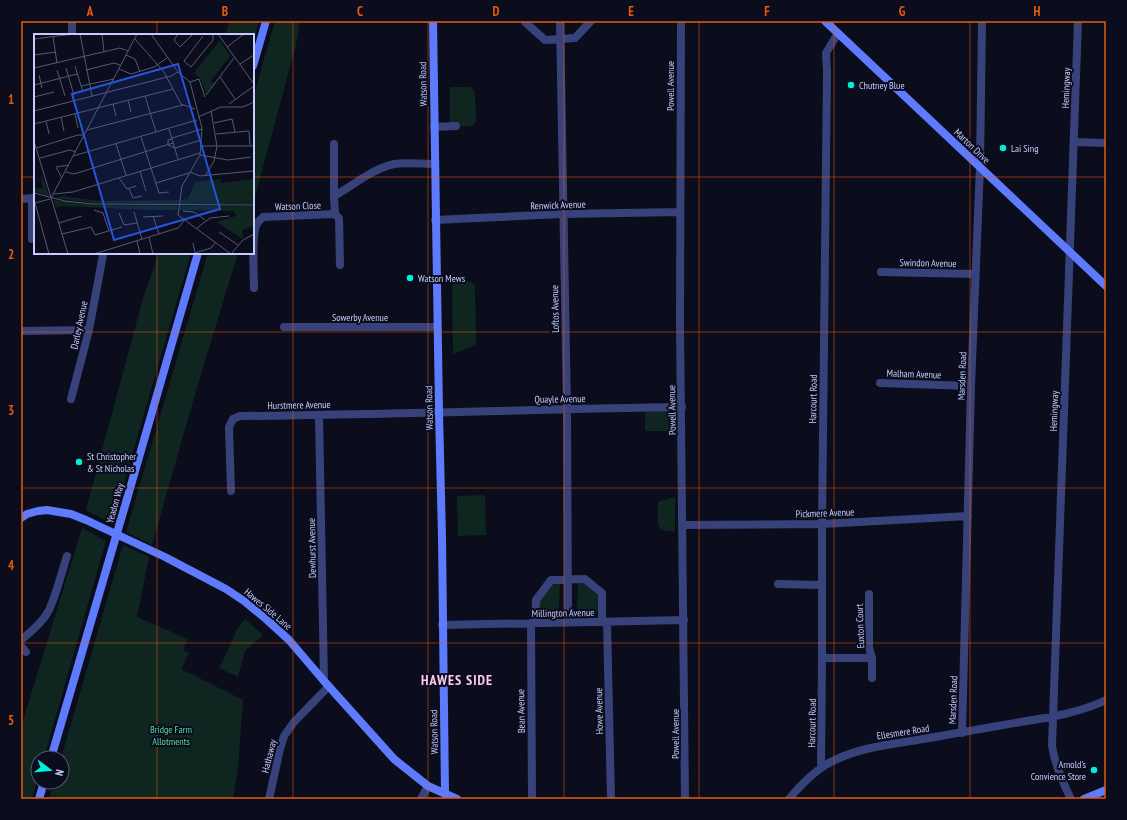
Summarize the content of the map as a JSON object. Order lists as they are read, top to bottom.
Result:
{
  "streets": {
    "street": [
      "Watson Road",
      "Powell Avenue",
      "Hemingway",
      "Marton Drive",
      "Renwick Avenue",
      "Watson Close",
      "Swindon Avenue",
      "Loftos Avenue",
      "Sowerby Avenue",
      "Darley Avenue",
      "Malham Avenue",
      "Marsden Road",
      "Quayle Avenue",
      "Harcourt Road",
      "Hurstmere Avenue",
      "Yeadon Way",
      "Pickmere Avenue",
      "Dewhurst Avenue",
      "Hawes Side Lane",
      "Millington Avenue",
      "Euxton Court",
      "Bean Avenue",
      "Howe Avenue",
      "Ellesmere Road",
      "Hathaway"
    ]
  },
  "crossings": [
    ["Watson Road", "Renwick Avenue"],
    ["Watson Road", "Watson Close"],
    ["Watson Road", "Sowerby Avenue"],
    ["Watson Road", "Quayle Avenue"],
    ["Watson Road", "Hurstmere Avenue"],
    ["Watson Road", "Hawes Side Lane"],
    ["Watson Road", "Millington Avenue"],
    ["Powell Avenue", "Renwick Avenue"],
    ["Powell Avenue", "Quayle Avenue"],
    ["Powell Avenue", "Pickmere Avenue"],
    ["Powell Avenue", "Millington Avenue"],
    ["Hemingway", "Marton Drive"],
    ["Hemingway", "Ellesmere Road"],
    ["Marton Drive", "Marsden Road"],
    ["Marton Drive", "Harcourt Road"],
    ["Renwick Avenue", "Loftos Avenue"],
    ["Swindon Avenue", "Marsden Road"],
    ["Loftos Avenue", "Quayle Avenue"],
    ["Loftos Avenue", "Millington Avenue"],
    ["Malham Avenue", "Marsden Road"],
    ["Marsden Road", "Pickmere Avenue"],
    ["Marsden Road", "Ellesmere Road"],
    ["Quayle Avenue", "Hurstmere Avenue"],
    ["Harcourt Road", "Pickmere Avenue"],
    ["Harcourt Road", "Euxton Court"],
    ["Harcourt Road", "Ellesmere Road"],
    ["Hurstmere Avenue", "Dewhurst Avenue"],
    ["Dewhurst Avenue", "Hawes Side Lane"],
    ["Dewhurst Avenue", "Hathaway"],
    ["Hawes Side Lane", "Hathaway"],
    ["Millington Avenue", "Bean Avenue"],
    ["Millington Avenue", "Howe Avenue"]
  ],
  "districts": ["HAWES SIDE"],
  "parks": ["Bridge Farm Allotments"],
  "places": [
    "Chutney Blue",
    "Lai Sing",
    "Watson Mews",
    "St Christopher & St Nicholas",
    "Arnold's Convience Store"
  ],
  "north": "right",
  "grid": {
    "columns": [
      "A",
      "B",
      "C",
      "D",
      "E",
      "F",
      "G",
      "H"
    ],
    "rows": [
      "1",
      "2",
      "3",
      "4",
      "5"
    ]
  }
}
